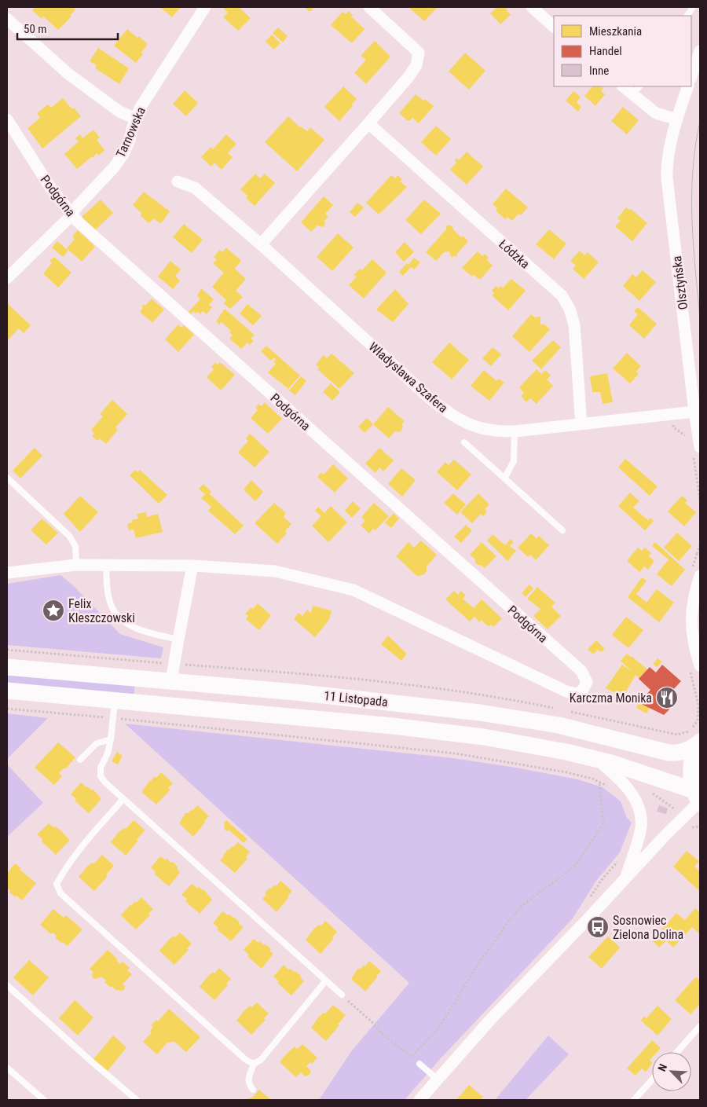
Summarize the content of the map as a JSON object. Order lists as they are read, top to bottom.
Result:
{
  "streets": {
    "main road": ["11 Listopada"],
    "street": [
      "Tarnowska",
      "Podgórna",
      "Łódzka",
      "Olsztyńska",
      "Władysława Szafera"
    ]
  },
  "crossings": [
    ["Tarnowska", "Podgórna"],
    ["Łódzka", "Władysława Szafera"],
    ["Olsztyńska", "Władysława Szafera"]
  ],
  "places": {
    "place": ["Felix Kleszczowski"],
    "restaurant": ["Karczma Monika"],
    "bus stop": ["Sosnowiec Zielona Dolina"]
  },
  "legend": ["Mieszkania", "Handel", "Inne"],
  "scale_bar": "50 m",
  "north": "top left"
}
